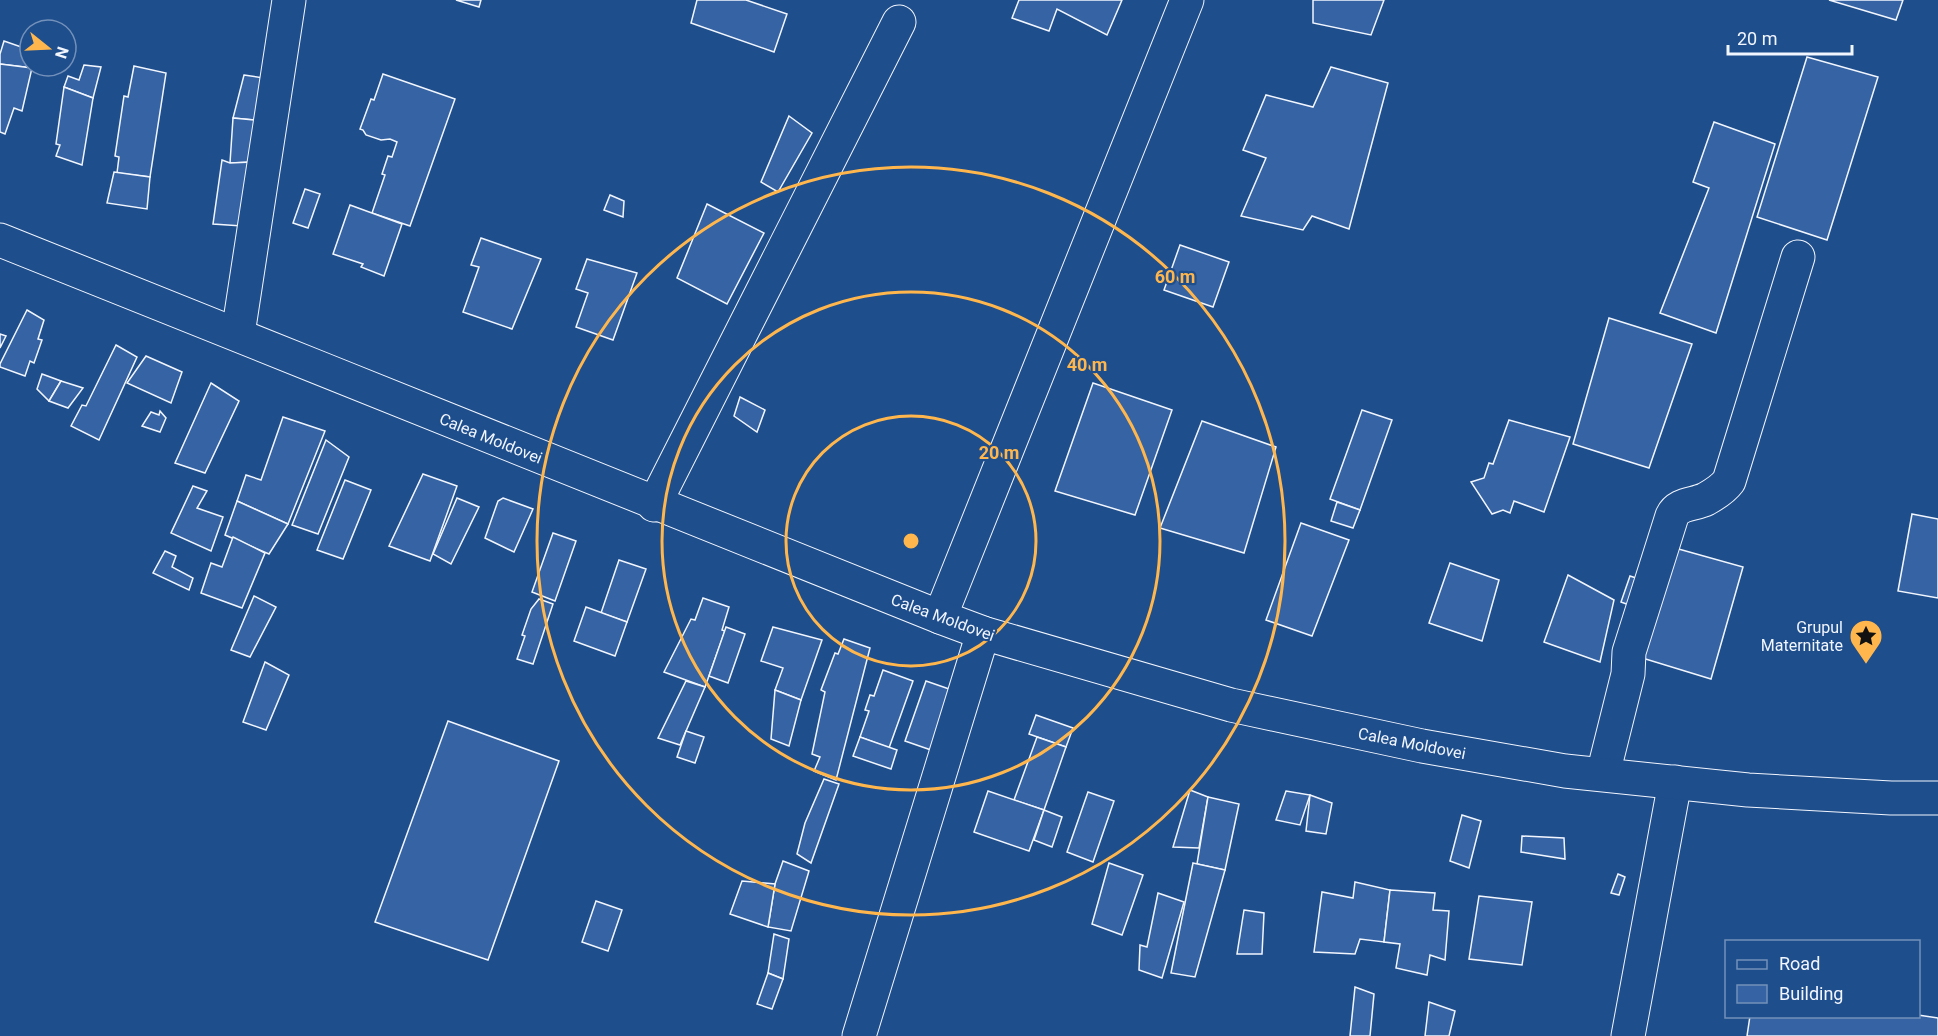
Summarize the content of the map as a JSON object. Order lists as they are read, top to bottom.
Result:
{
  "streets": {
    "main road": ["Calea Moldovei"]
  },
  "places": {
    "place": ["Grupul Maternitate"]
  },
  "legend": ["Road", "Building"],
  "scale_bar": "20 m",
  "north": "right",
  "rings": ["60 m", "40 m", "20 m"]
}
